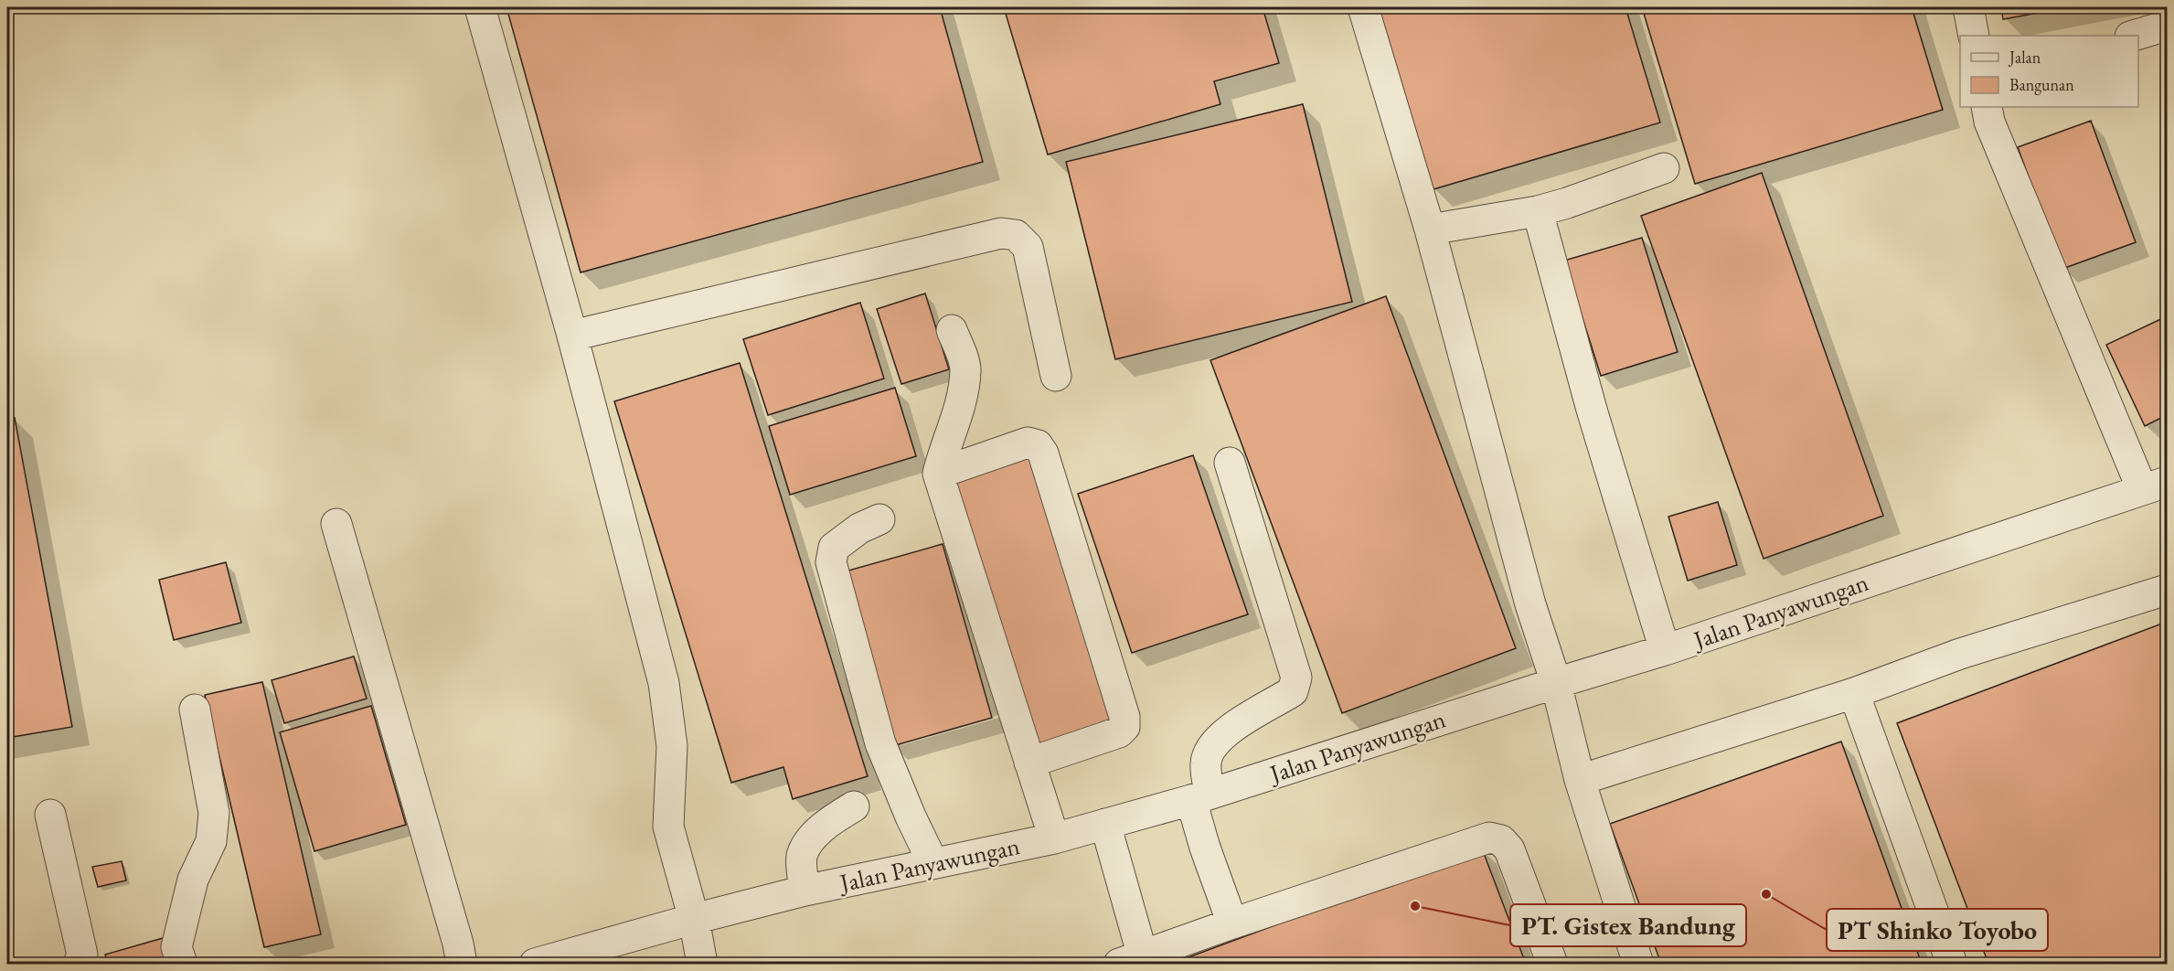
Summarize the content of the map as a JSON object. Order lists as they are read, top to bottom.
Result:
{
  "streets": {
    "street": ["Jalan Panyawungan"]
  },
  "places": ["PT Shinko Toyobo", "PT. Gistex Bandung"],
  "legend": ["Jalan", "Bangunan"]
}
